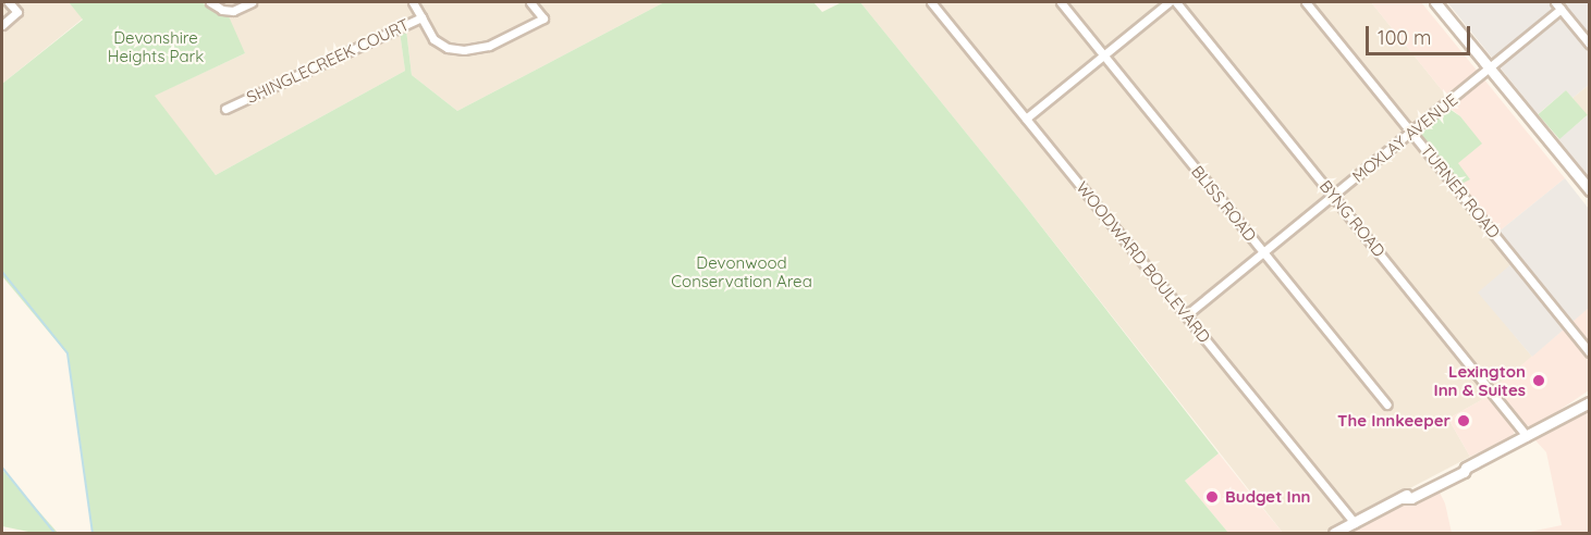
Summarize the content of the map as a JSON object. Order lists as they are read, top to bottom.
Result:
{
  "streets": {
    "street": [
      "SHINGLECREEK COURT",
      "MOXLAY AVENUE",
      "TURNER ROAD",
      "BLISS ROAD",
      "BYNG ROAD",
      "WOODWARD BOULEVARD"
    ]
  },
  "crossings": [
    ["MOXLAY AVENUE", "TURNER ROAD"],
    ["MOXLAY AVENUE", "BLISS ROAD"],
    ["MOXLAY AVENUE", "BYNG ROAD"],
    ["MOXLAY AVENUE", "WOODWARD BOULEVARD"]
  ],
  "parks": ["Devonshire Heights Park", "Devonwood Conservation Area"],
  "places": ["Lexington Inn & Suites", "The Innkeeper", "Budget Inn"],
  "scale_bar": "100 m"
}
